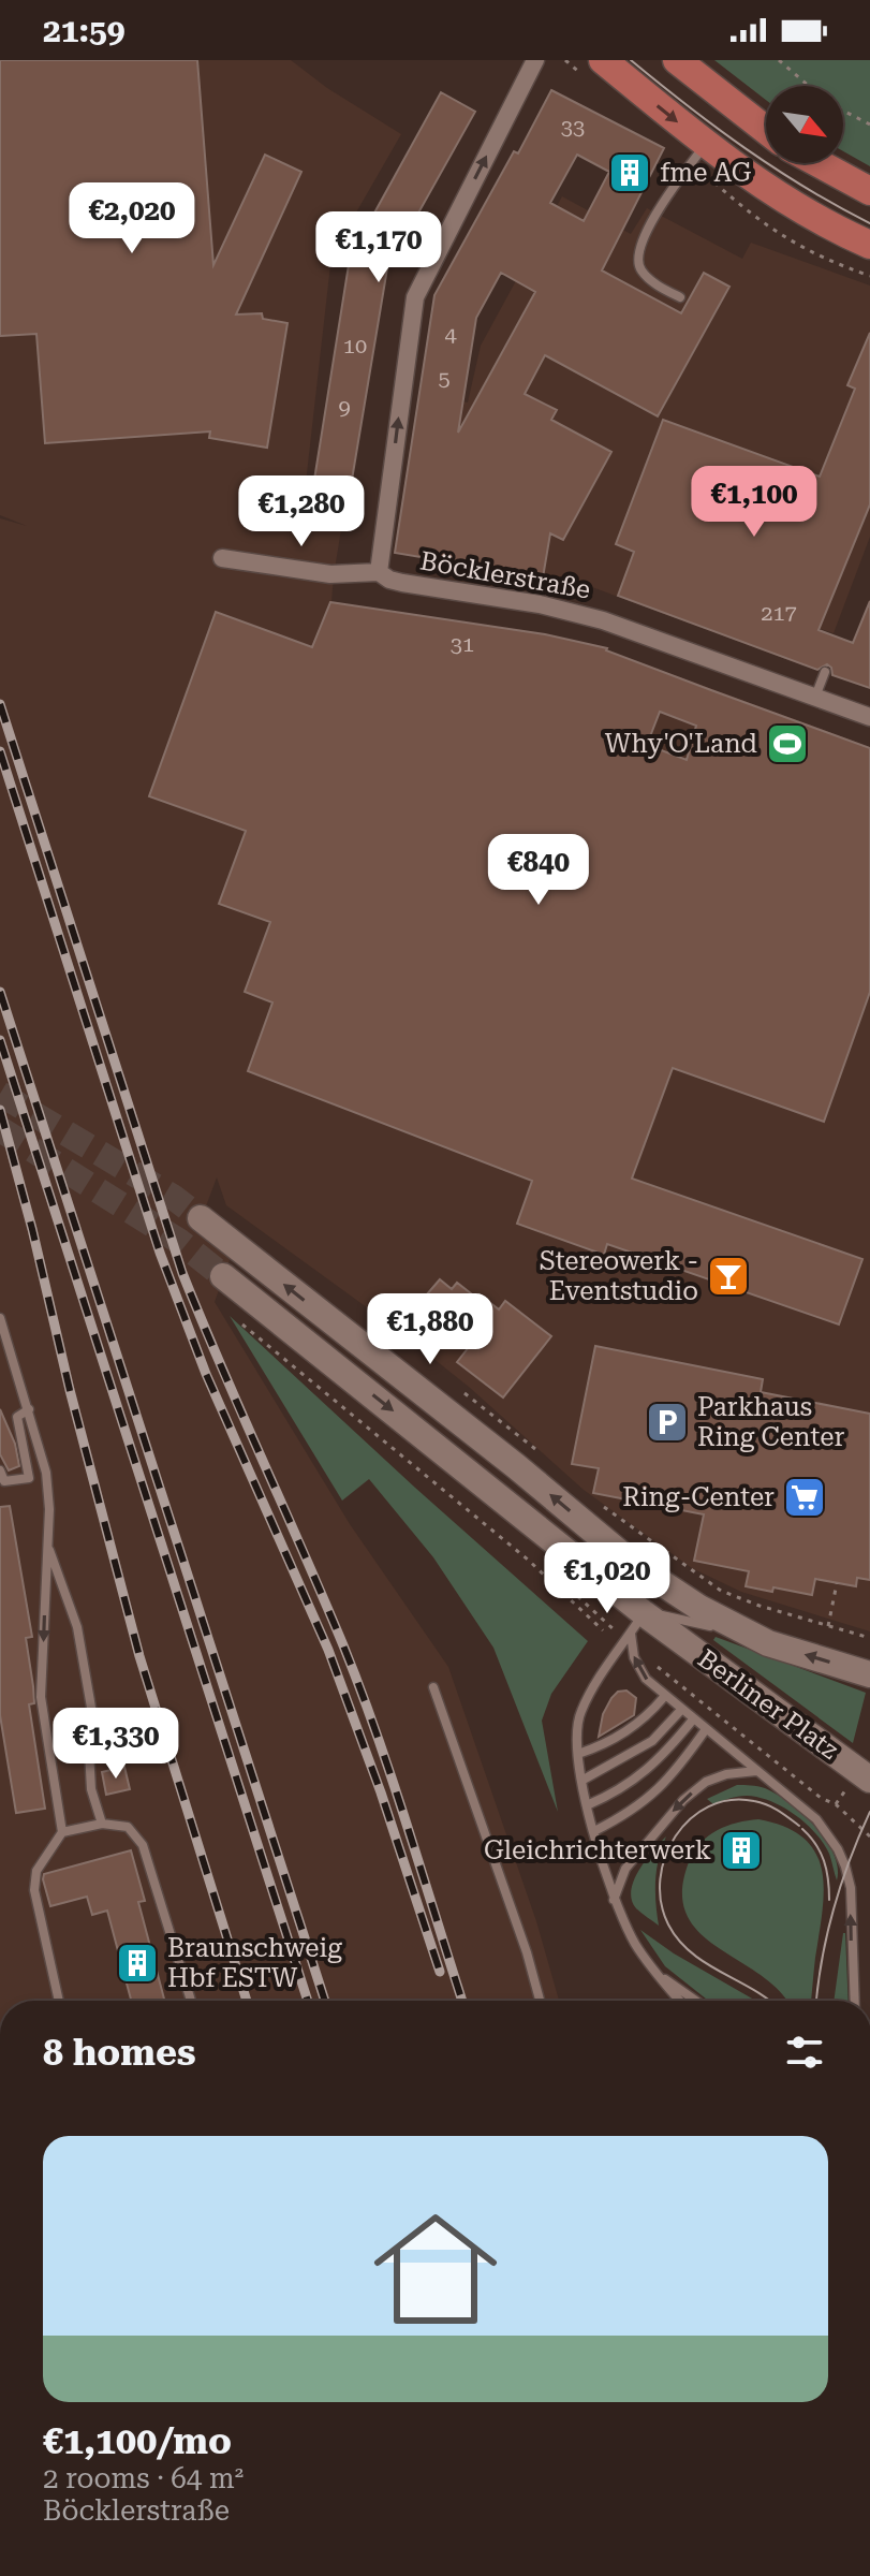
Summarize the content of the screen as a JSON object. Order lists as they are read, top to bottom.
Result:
{
  "streets": {
    "main road": ["Berliner Platz"],
    "street": ["Böcklerstraße"]
  },
  "places": {
    "building": ["fme AG", "Gleichrichterwerk", "Braunschweig Hbf ESTW"],
    "sports": ["Why'O'Land"],
    "bar": ["Stereowerk - Eventstudio"],
    "parking": ["Parkhaus Ring Center"],
    "supermarket": ["Ring-Center"]
  },
  "house_numbers": [
    "33",
    "4",
    "10",
    "5",
    "9",
    "217",
    "31"
  ],
  "north": "bottom right",
  "page": {
    "status": "21:59",
    "price": [
      "€2,020",
      "€1,170",
      "€1,100",
      "€1,280",
      "€840",
      "€1,880",
      "€1,020",
      "€1,330"
    ],
    "heading": "8 homes",
    "list": [
      {
        "name": "€1,100/mo",
        "note": "2 rooms · 64 m² · Böcklerstraße"
      }
    ]
  }
}
